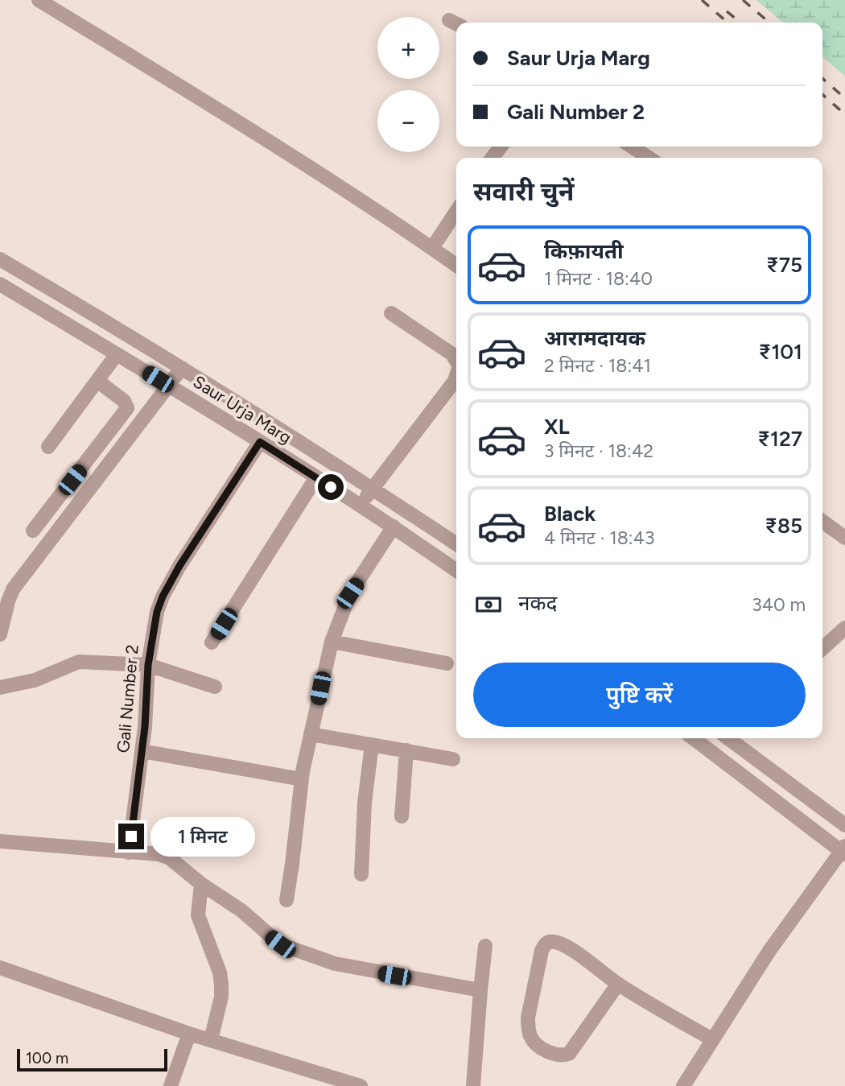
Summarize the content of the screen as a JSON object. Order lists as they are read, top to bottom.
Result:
{
  "streets": {
    "street": ["Saur Urja Marg", "Gali Number 2"]
  },
  "crossings": [
    ["Saur Urja Marg", "Gali Number 2"]
  ],
  "scale_bar": "100 m",
  "page": {
    "map_buttons": ["+", "−"],
    "banner": ["Saur Urja Marg", "Gali Number 2"],
    "heading": "सवारी चुनें",
    "list": [
      {
        "name": "किफ़ायती",
        "note": "1 मिनट · 18:40",
        "value": "₹75"
      },
      {
        "name": "आरामदायक",
        "note": "2 मिनट · 18:41",
        "value": "₹101"
      },
      {
        "name": "XL",
        "note": "3 मिनट · 18:42",
        "value": "₹127"
      },
      {
        "name": "Black",
        "note": "4 मिनट · 18:43",
        "value": "₹85"
      }
    ],
    "pay": ["नकद", "340 m"],
    "buttons": "पुष्टि करें",
    "bubble": "1 मिनट",
    "scale": "100 m"
  }
}
